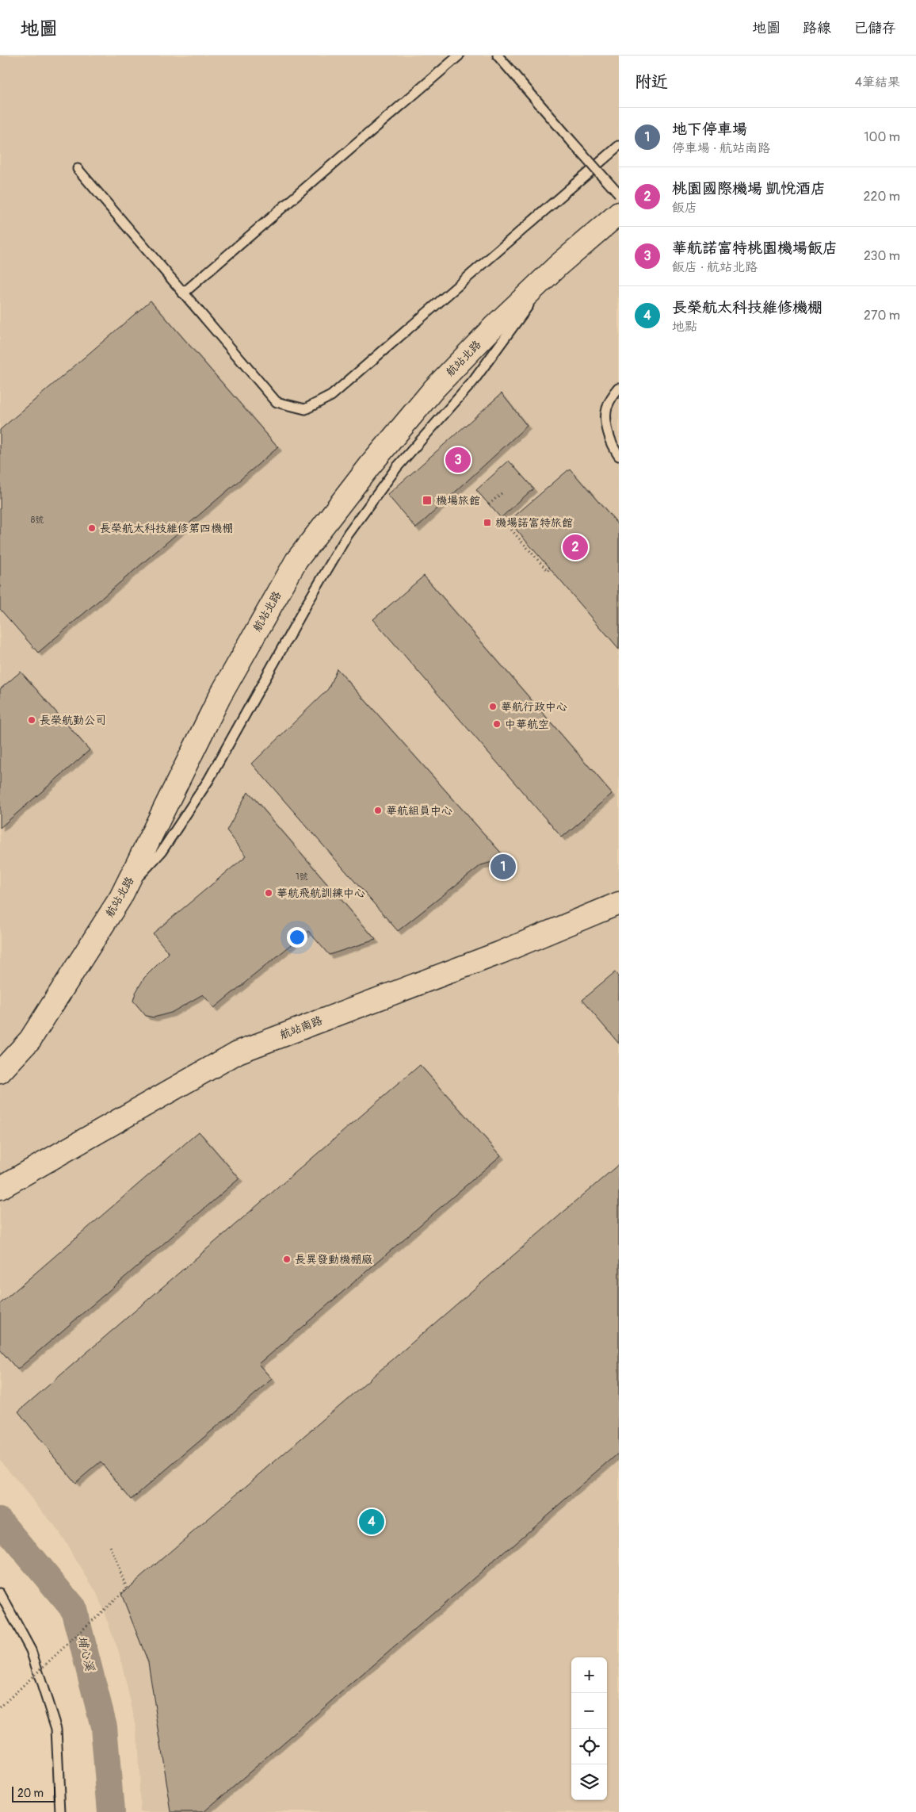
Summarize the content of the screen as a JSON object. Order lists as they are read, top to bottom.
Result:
{
  "streets": {
    "street": ["航站北路", "航站南路"]
  },
  "water": ["埔心溪"],
  "places": {
    "transit": ["機場旅館", "機場諾富特旅館"],
    "other": [
      "長榮航太科技維修第四機棚",
      "華航行政中心",
      "長榮航勤公司",
      "中華航空",
      "華航組員中心",
      "華航飛航訓練中心",
      "長異發動機棚廠"
    ]
  },
  "house_numbers": ["8號", "1號"],
  "scale_bar": "20 m",
  "page": {
    "header": "地圖",
    "nav": ["地圖", "路線", "已儲存"],
    "heading": ["附近", "4筆結果"],
    "list": [
      {
        "mark": "1",
        "name": "地下停車場",
        "note": "停車場 · 航站南路",
        "value": "100 m"
      },
      {
        "mark": "2",
        "name": "桃園國際機場 凱悅酒店",
        "note": "飯店",
        "value": "220 m"
      },
      {
        "mark": "3",
        "name": "華航諾富特桃園機場飯店",
        "note": "飯店 · 航站北路",
        "value": "230 m"
      },
      {
        "mark": "4",
        "name": "長榮航太科技維修機棚",
        "note": "地點",
        "value": "270 m"
      }
    ],
    "pins": [
      "3",
      "2",
      "1",
      "4"
    ],
    "map_buttons": ["+", "−"],
    "scale": "20 m"
  }
}
